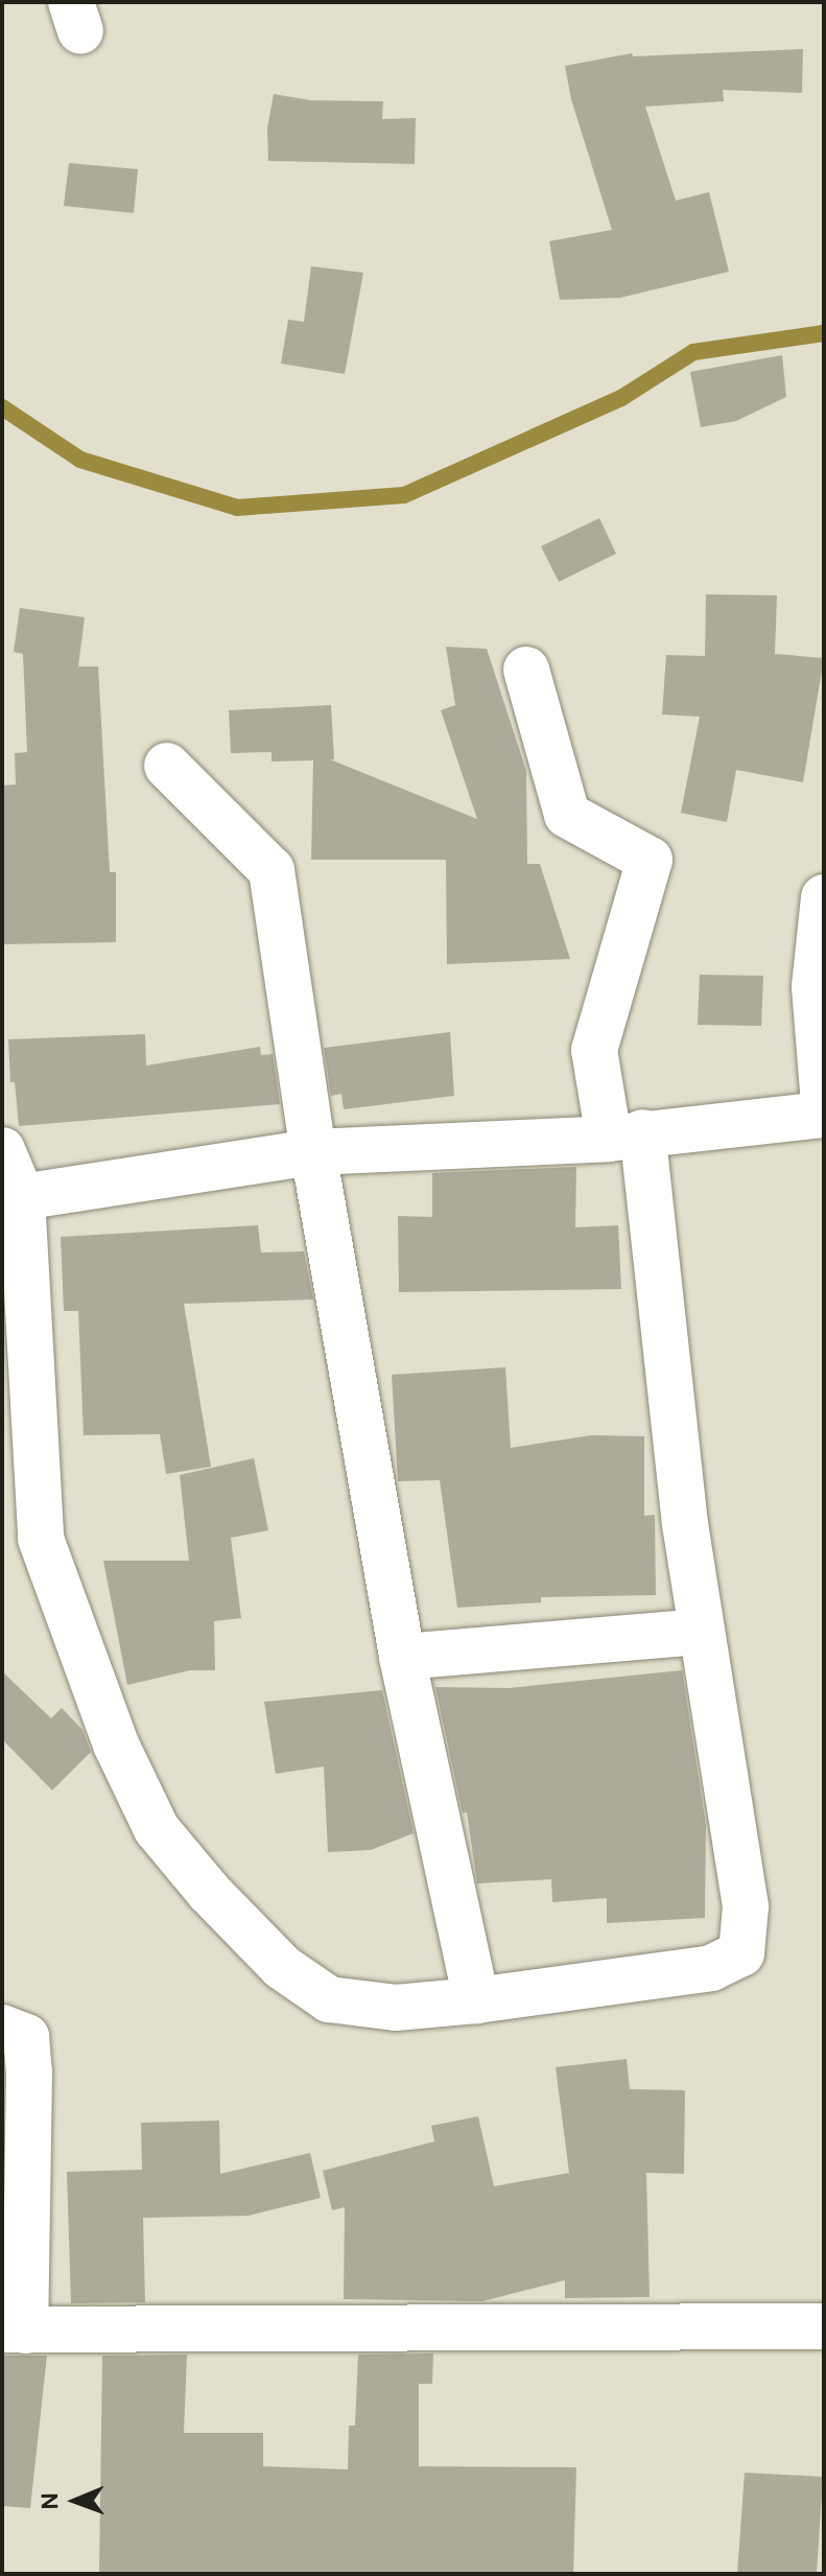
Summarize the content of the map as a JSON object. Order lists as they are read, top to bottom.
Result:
{
  "north": "left"
}
